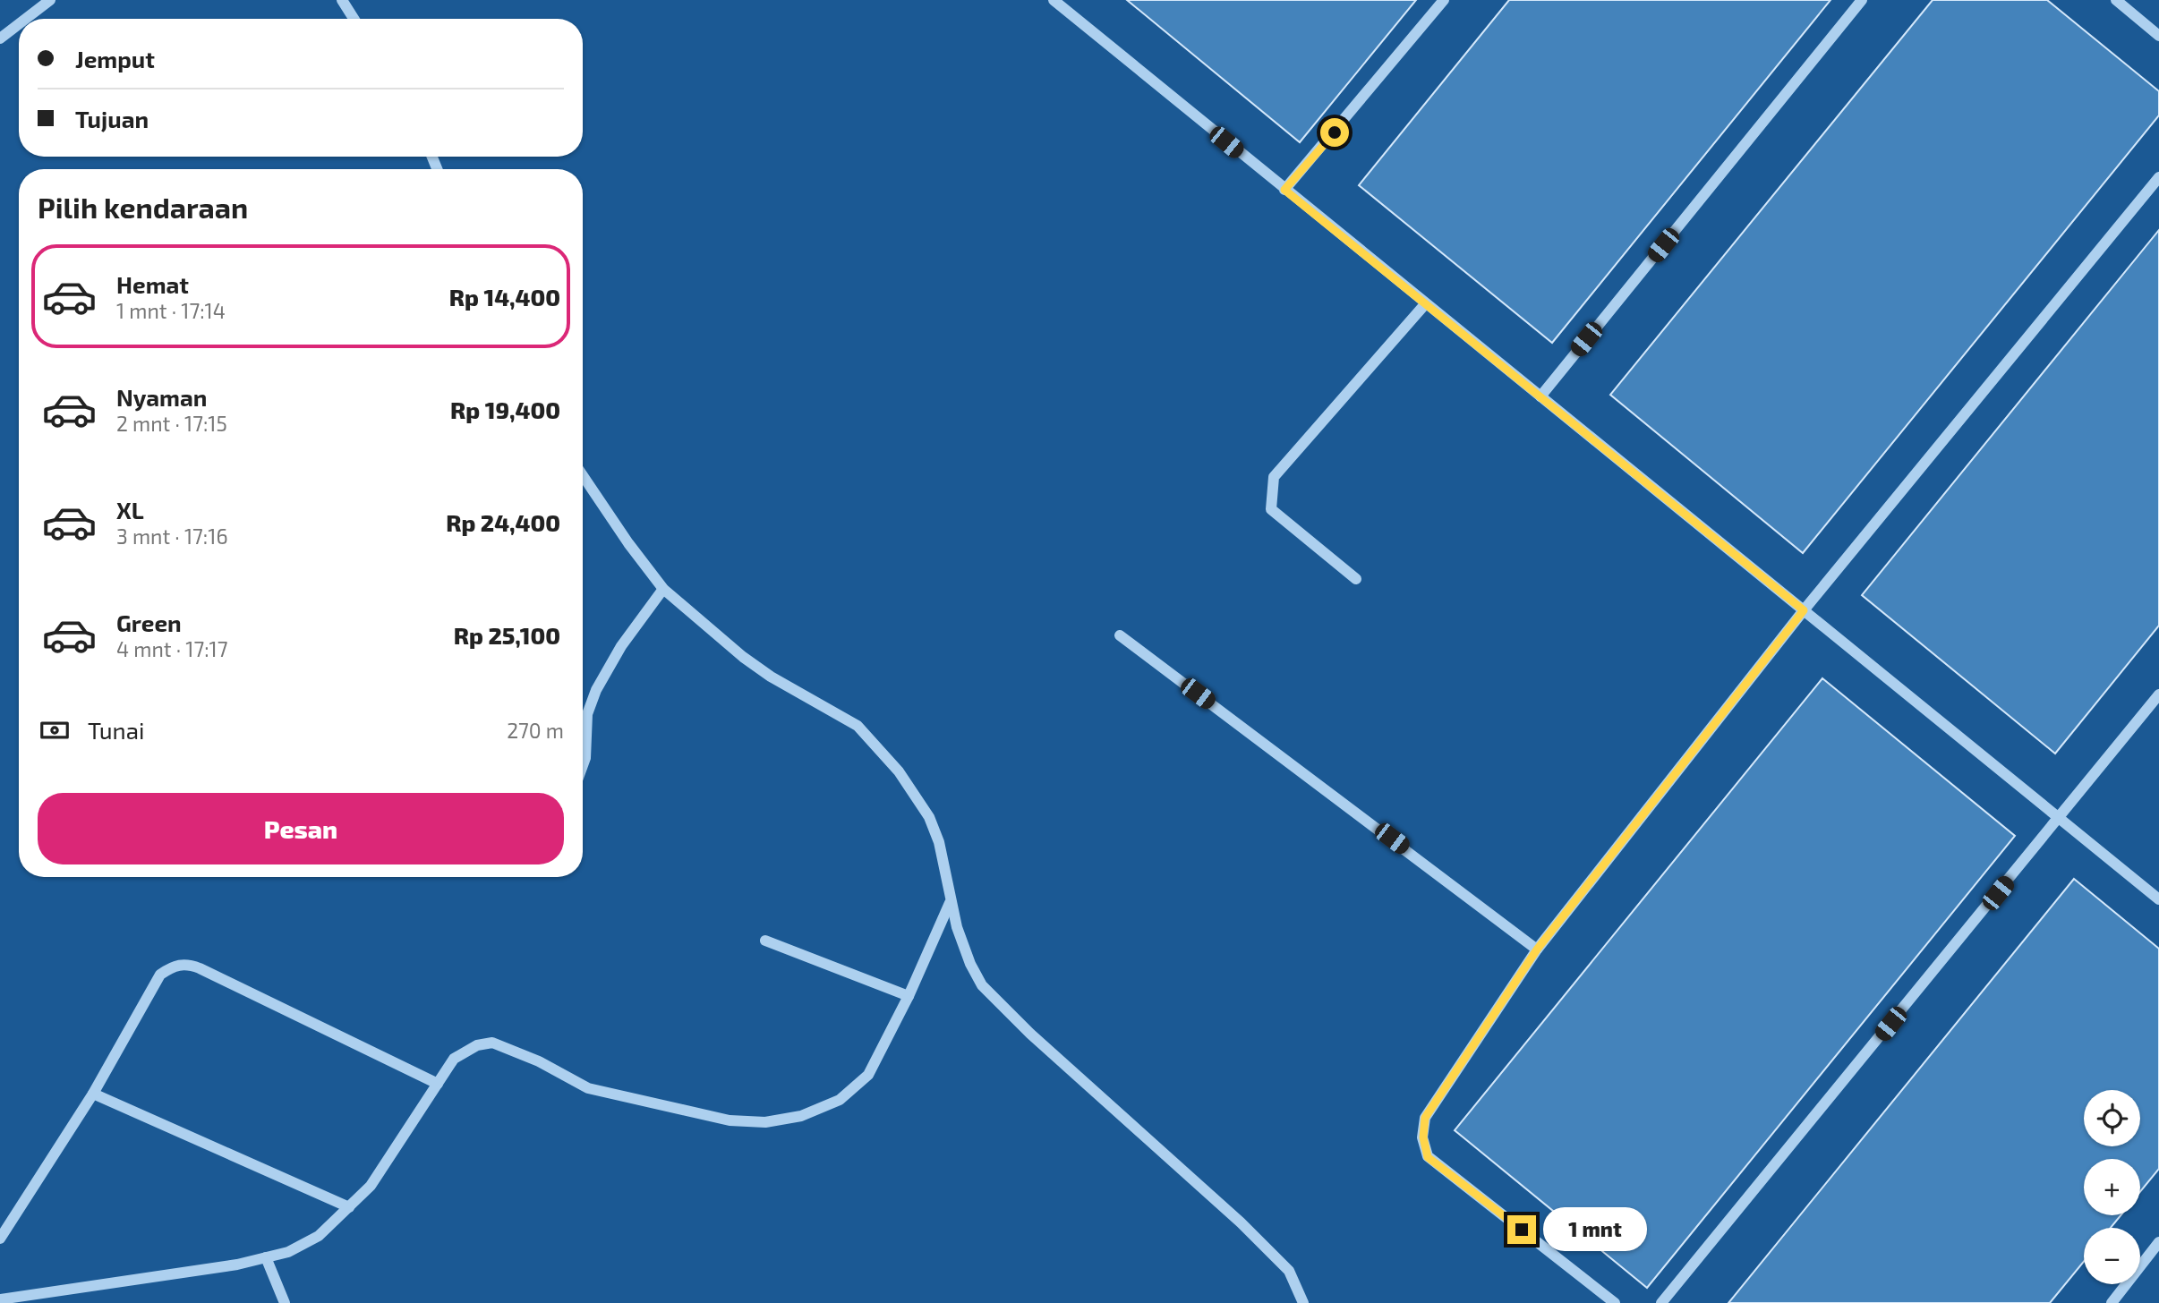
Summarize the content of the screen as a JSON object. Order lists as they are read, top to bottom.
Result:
{
  "page": {
    "banner": ["Jemput", "Tujuan"],
    "heading": "Pilih kendaraan",
    "list": [
      {
        "name": "Hemat",
        "note": "1 mnt · 17:14",
        "value": "Rp 14,400"
      },
      {
        "name": "Nyaman",
        "note": "2 mnt · 17:15",
        "value": "Rp 19,400"
      },
      {
        "name": "XL",
        "note": "3 mnt · 17:16",
        "value": "Rp 24,400"
      },
      {
        "name": "Green",
        "note": "4 mnt · 17:17",
        "value": "Rp 25,100"
      }
    ],
    "pay": ["Tunai", "270 m"],
    "buttons": "Pesan",
    "map_buttons": ["+", "−"],
    "bubble": "1 mnt"
  }
}
